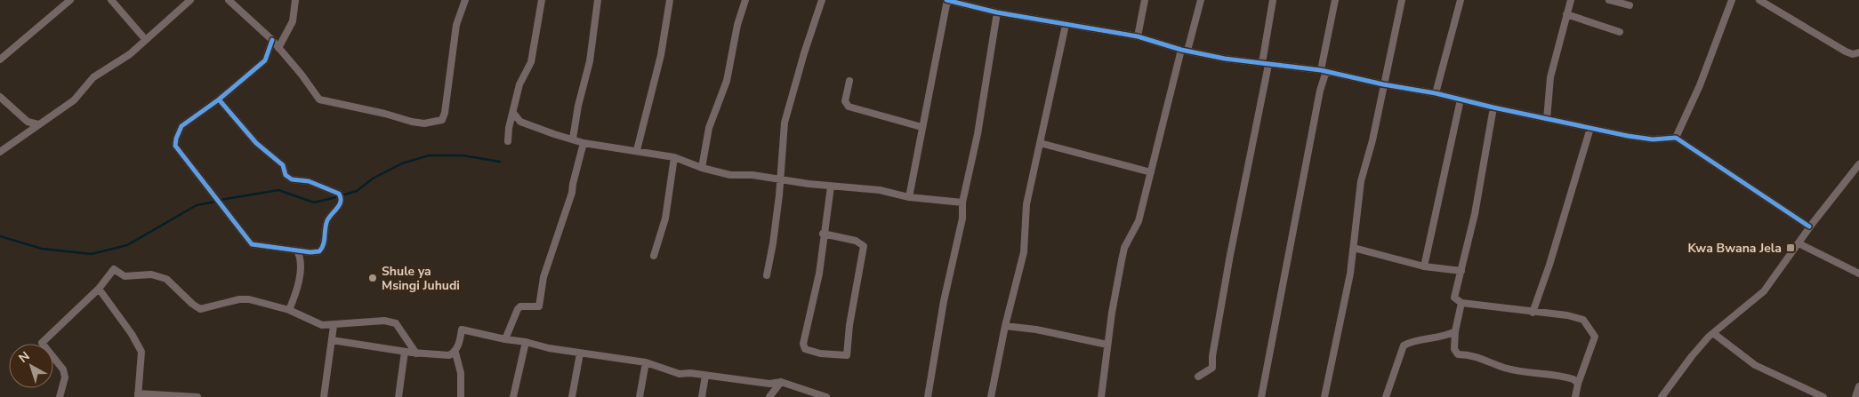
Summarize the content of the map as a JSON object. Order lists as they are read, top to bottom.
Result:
{
  "places": {
    "transit": ["Kwa Bwana Jela"],
    "other": ["Shule ya Msingi Juhudi"]
  },
  "north": "top left"
}
